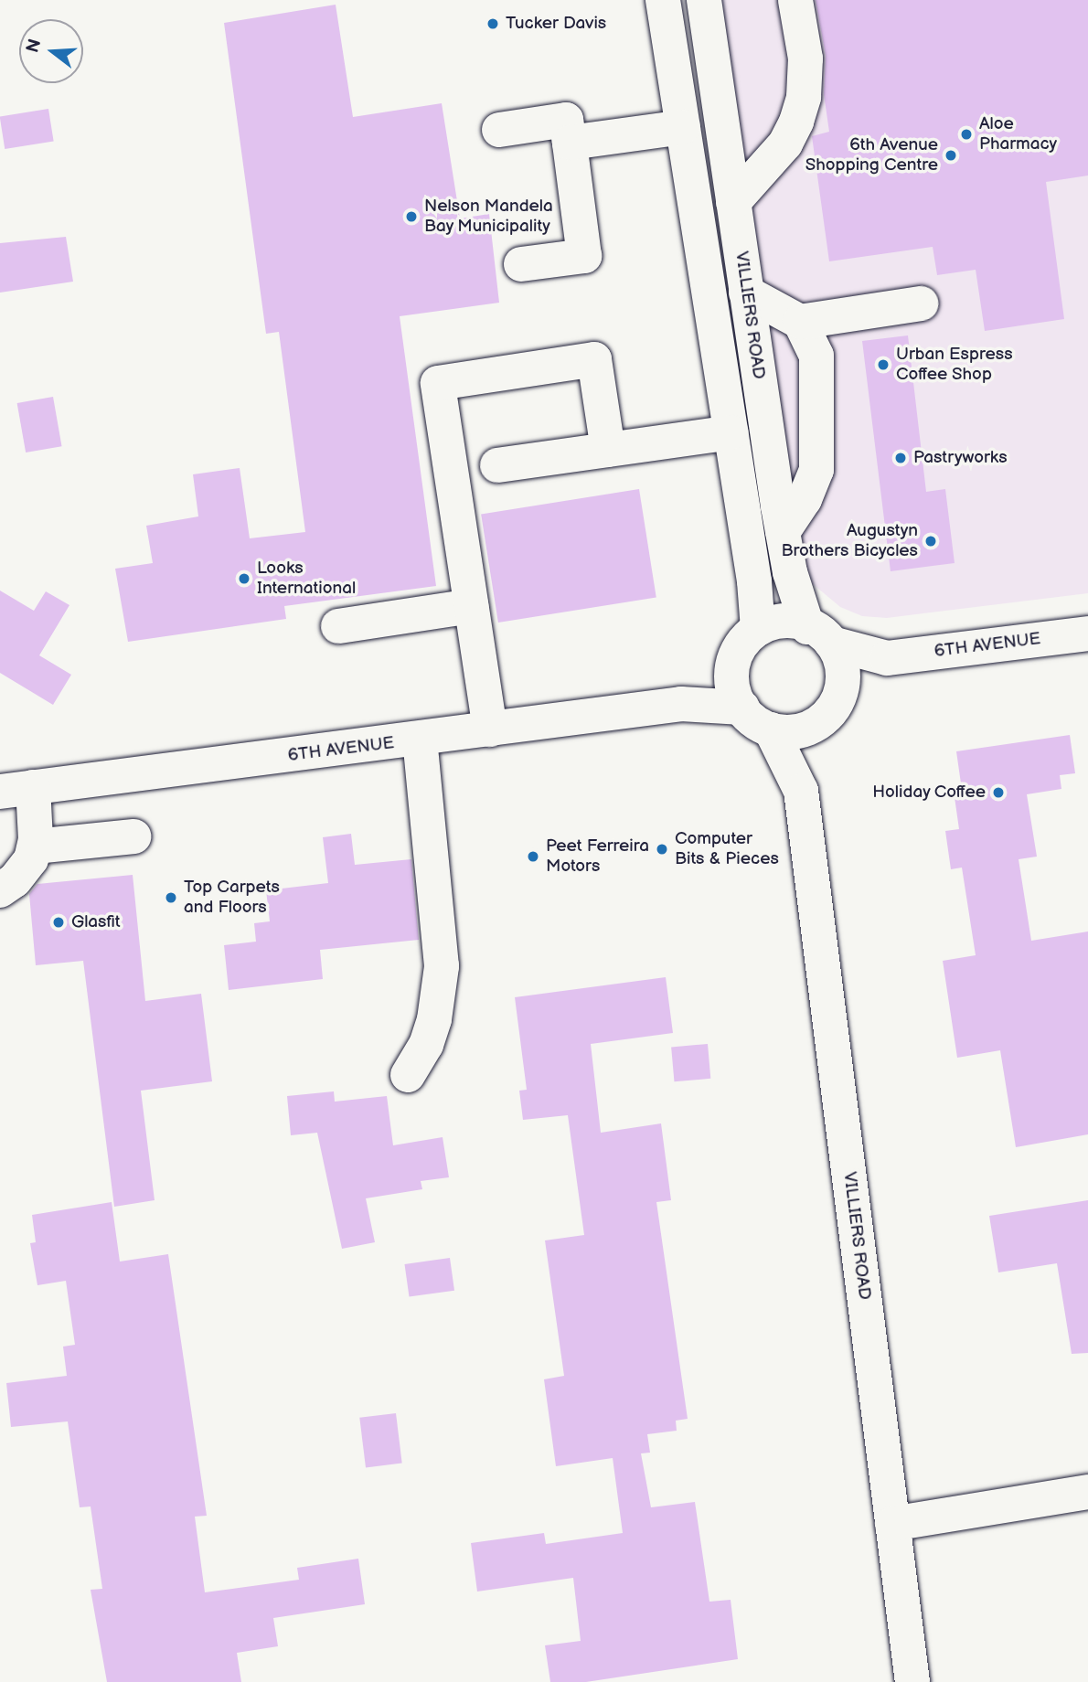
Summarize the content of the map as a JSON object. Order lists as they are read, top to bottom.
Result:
{
  "streets": {
    "street": ["VILLIERS ROAD", "6TH AVENUE"]
  },
  "crossings": [
    ["VILLIERS ROAD", "6TH AVENUE"]
  ],
  "places": [
    "Tucker Davis",
    "Aloe Pharmacy",
    "6th Avenue Shopping Centre",
    "Nelson Mandela Bay Municipality",
    "Urban Espress Coffee Shop",
    "Pastryworks",
    "Augustyn Brothers Bicycles",
    "Looks International",
    "Holiday Coffee",
    "Computer Bits & Pieces",
    "Peet Ferreira Motors",
    "Top Carpets and Floors",
    "Glasfit"
  ],
  "north": "left"
}
